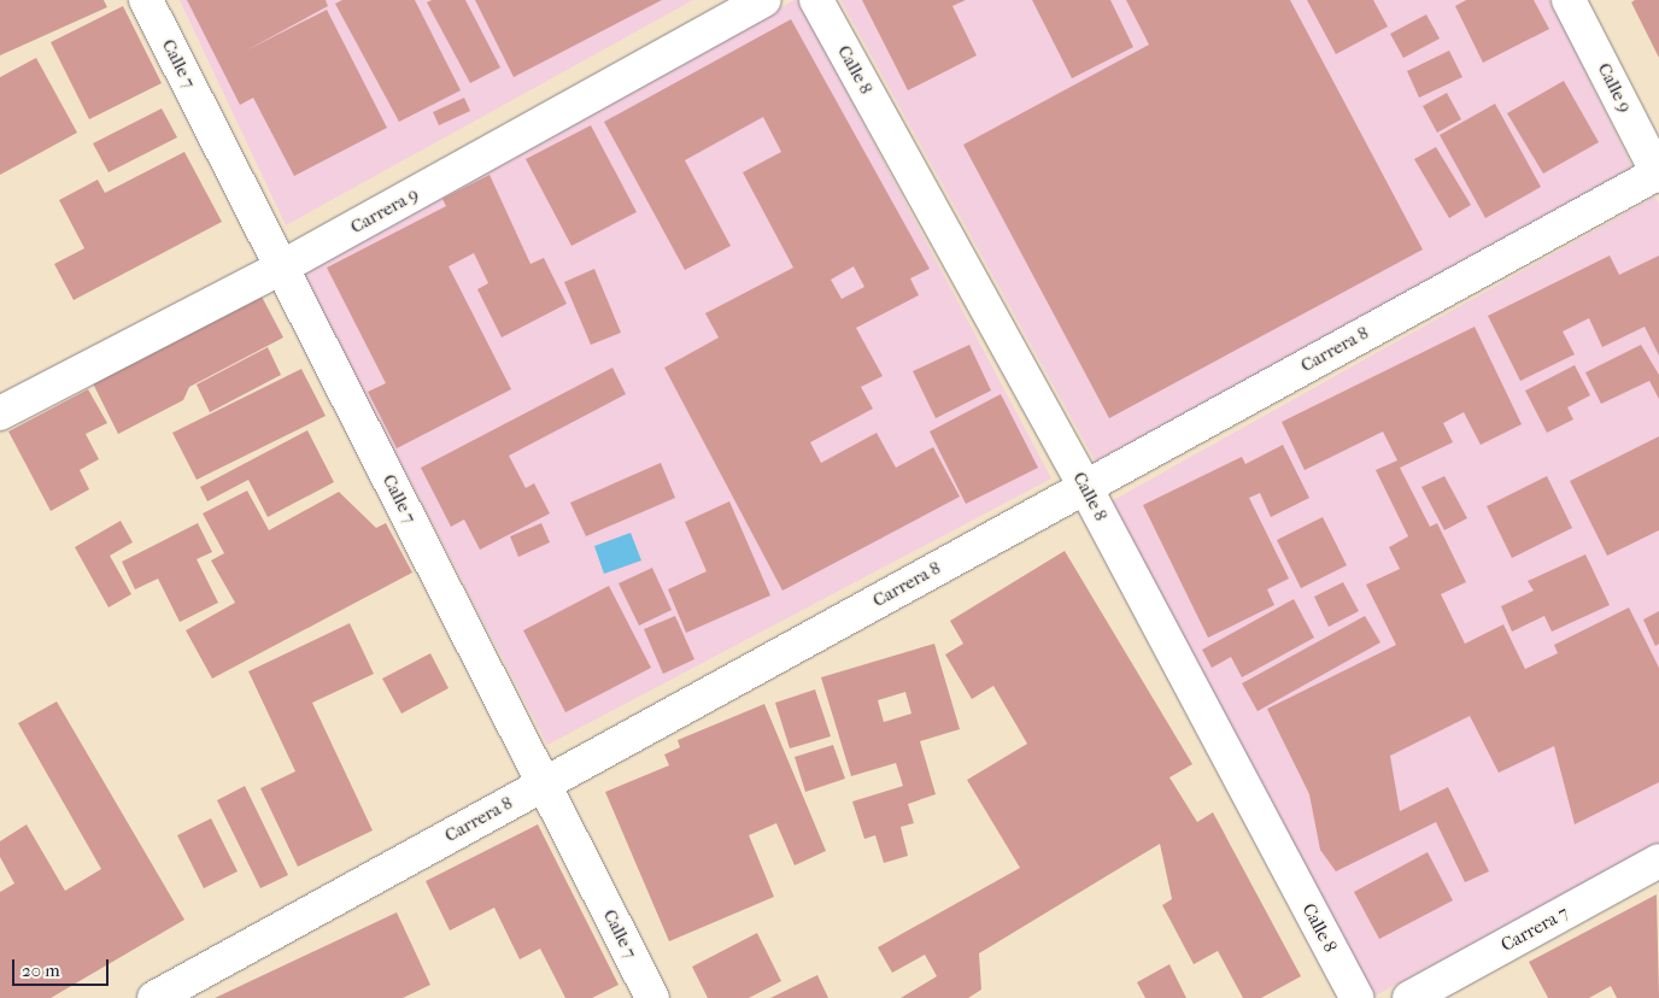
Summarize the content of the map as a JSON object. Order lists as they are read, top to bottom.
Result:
{
  "streets": {
    "street": [
      "Calle 7",
      "Calle 8",
      "Calle 9",
      "Carrera 9",
      "Carrera 8",
      "Carrera 7"
    ]
  },
  "crossings": [
    ["Calle 7", "Carrera 9"],
    ["Calle 7", "Carrera 8"],
    ["Calle 8", "Carrera 8"],
    ["Calle 9", "Carrera 8"]
  ],
  "scale_bar": "20 m"
}
